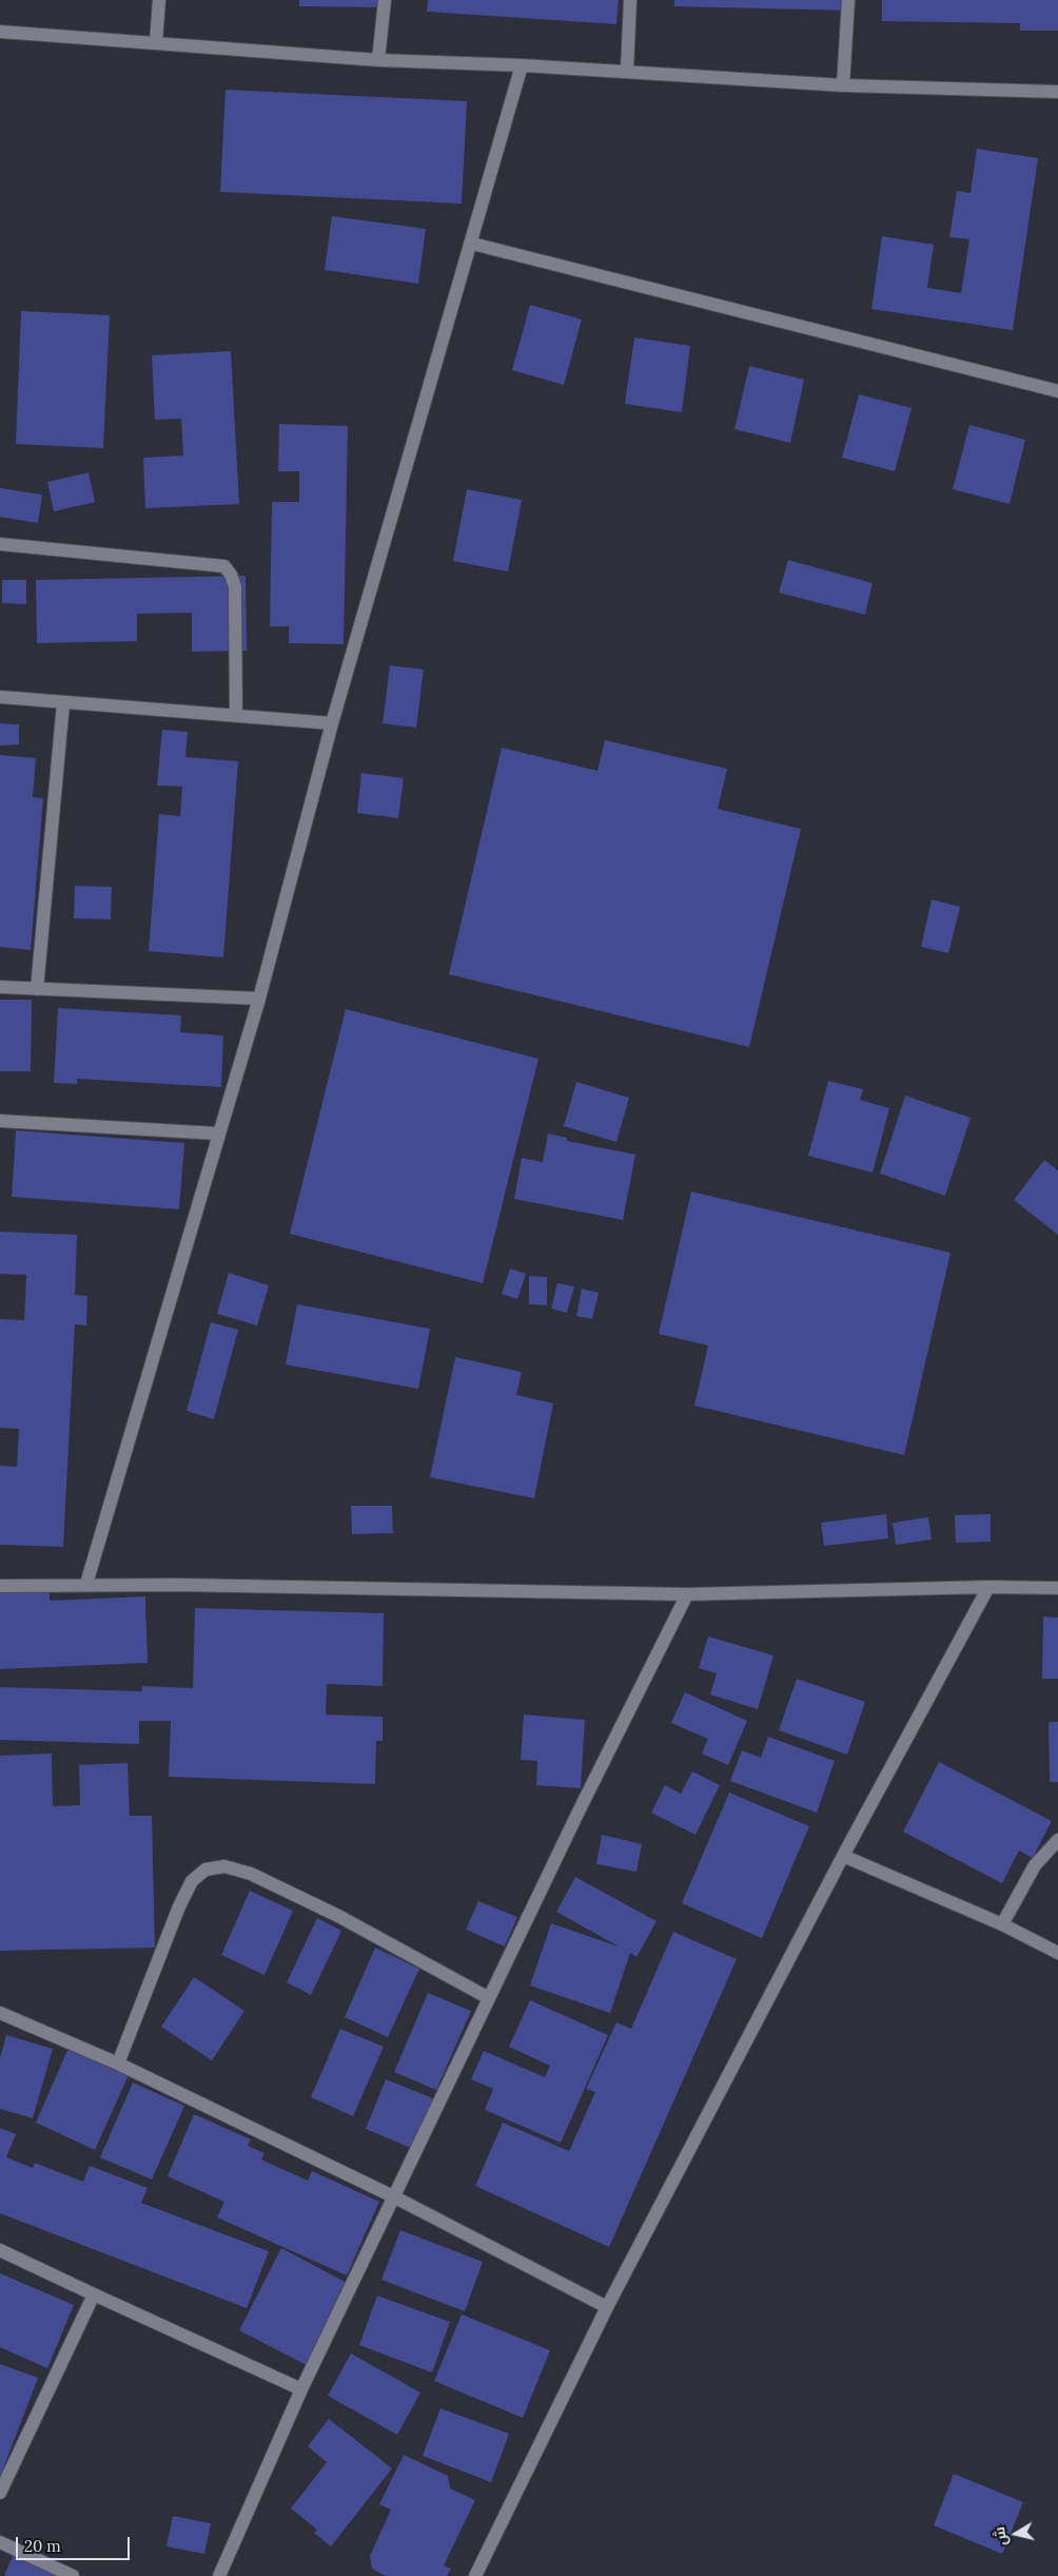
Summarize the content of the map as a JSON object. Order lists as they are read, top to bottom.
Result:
{
  "scale_bar": "20 m",
  "north": "left"
}
